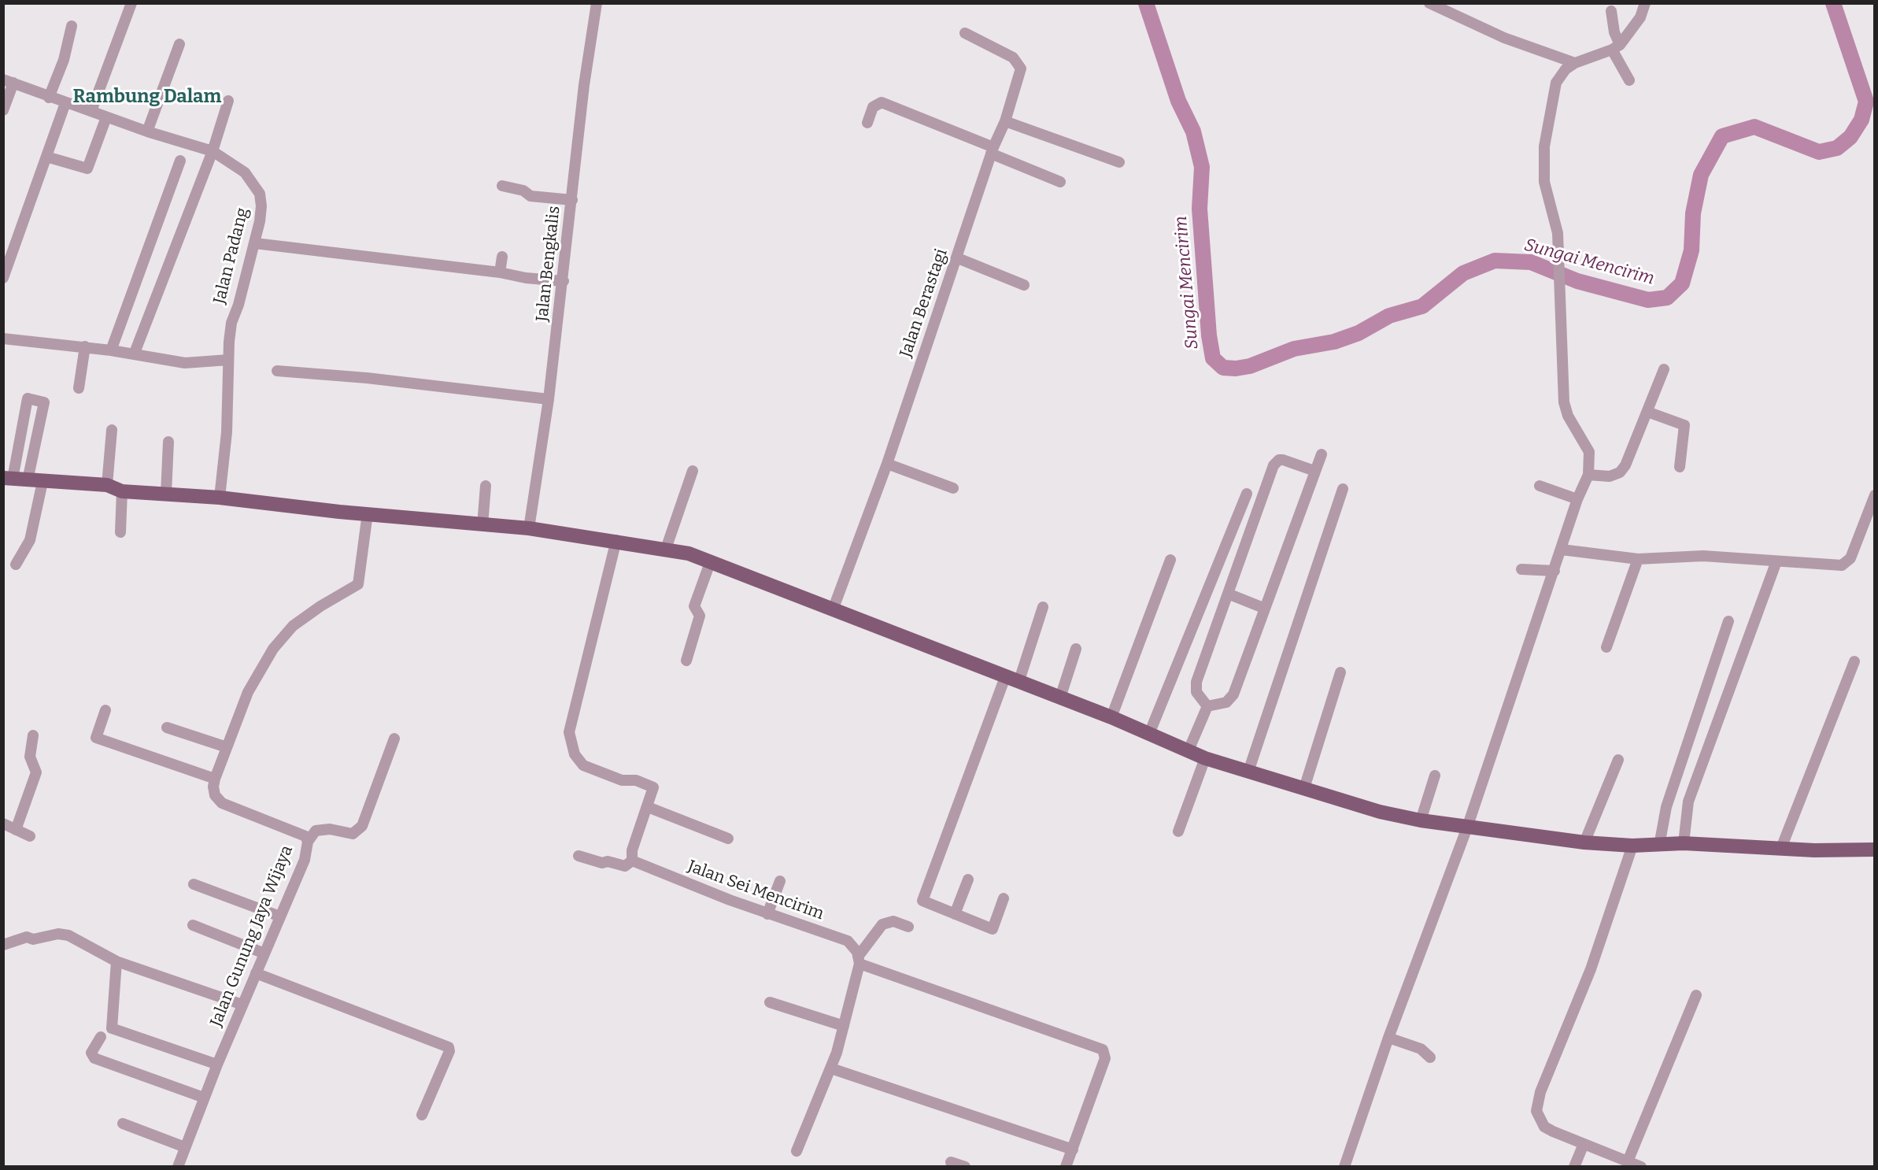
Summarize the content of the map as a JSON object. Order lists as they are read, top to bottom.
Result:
{
  "streets": {
    "street": [
      "Jalan Padang",
      "Jalan Bengkalis",
      "Jalan Berastagi",
      "Jalan Sei Mencirim",
      "Jalan Gunung Jaya Wijaya"
    ]
  },
  "districts": ["Rambung Dalam"],
  "water": ["Sungai Mencirim"]
}
